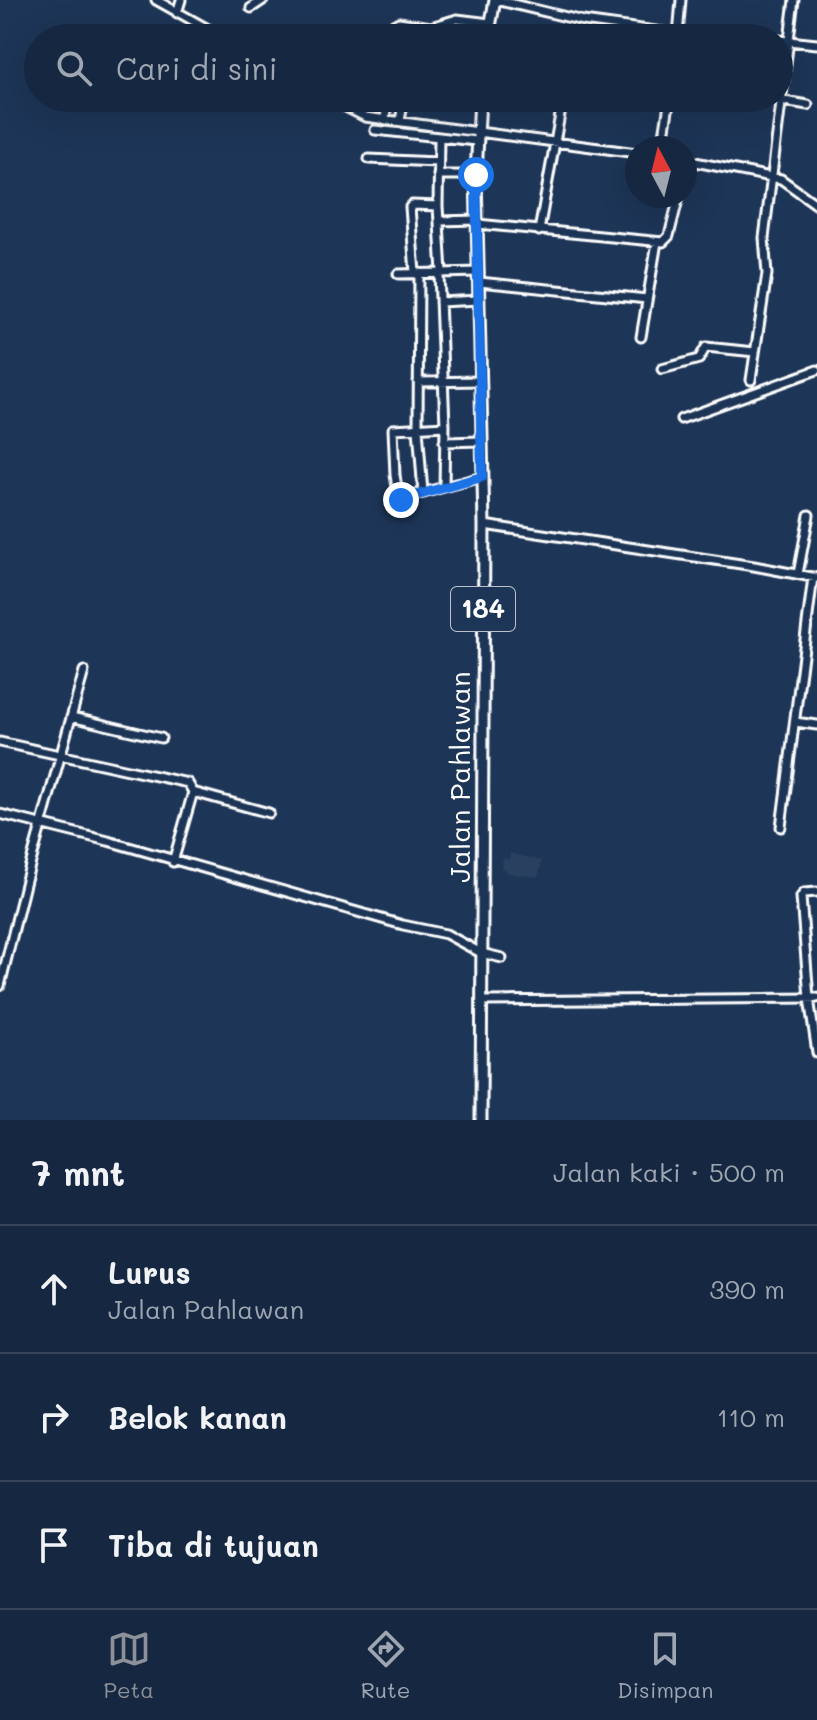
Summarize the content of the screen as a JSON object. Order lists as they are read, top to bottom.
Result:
{
  "streets": {
    "main road": ["184", "Jalan Pahlawan"]
  },
  "north": "top",
  "page": {
    "search": "Cari di sini",
    "heading": ["7 mnt", "Jalan kaki · 500 m"],
    "list": [
      ["Lurus", "Jalan Pahlawan", "390 m"],
      ["Belok kanan", "110 m"],
      "Tiba di tujuan"
    ],
    "nav": ["Peta", "Rute", "Disimpan"]
  }
}
